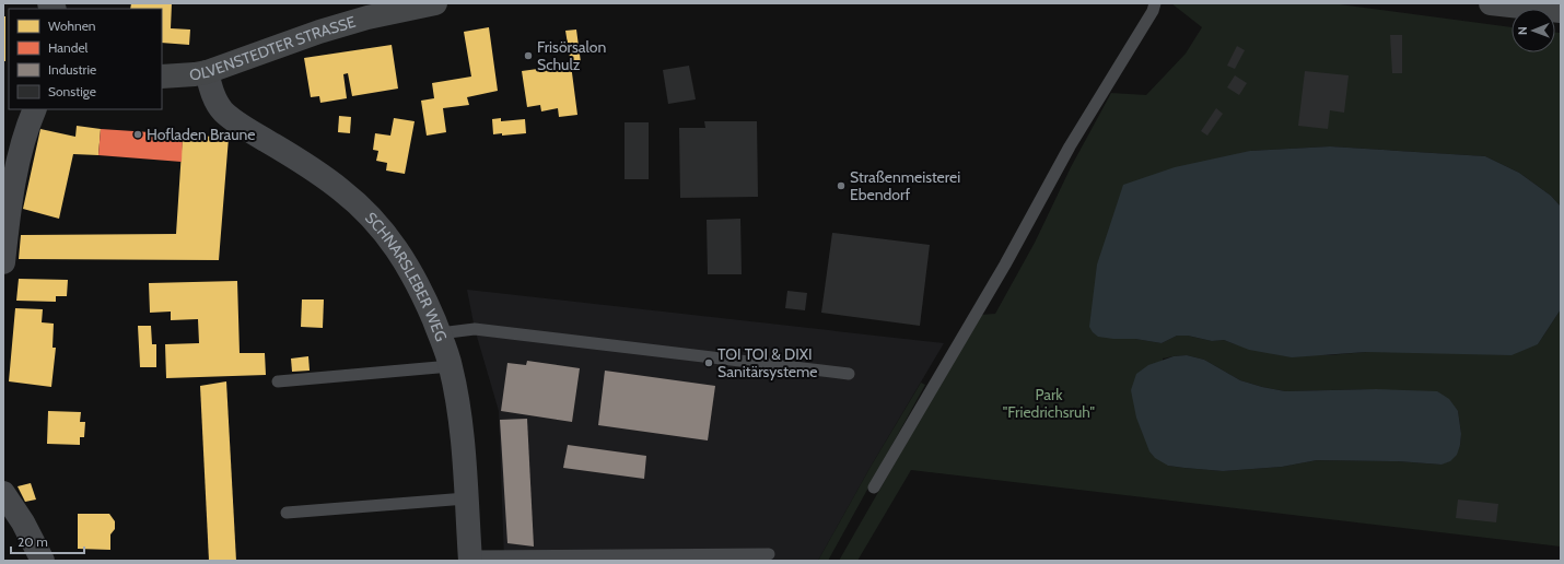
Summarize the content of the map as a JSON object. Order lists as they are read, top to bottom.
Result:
{
  "streets": {
    "main road": ["OLVENSTEDTER STRASSE"],
    "street": ["SCHNARSLEBER WEG"]
  },
  "crossings": [
    ["OLVENSTEDTER STRASSE", "SCHNARSLEBER WEG"]
  ],
  "parks": ["Park \"Friedrichsruh\""],
  "places": [
    "Frisörsalon Schulz",
    "Hofladen Braune",
    "Straßenmeisterei Ebendorf",
    "TOI TOI & DIXI Sanitärsysteme"
  ],
  "legend": [
    "Wohnen",
    "Handel",
    "Industrie",
    "Sonstige"
  ],
  "scale_bar": "20 m",
  "north": "left"
}
